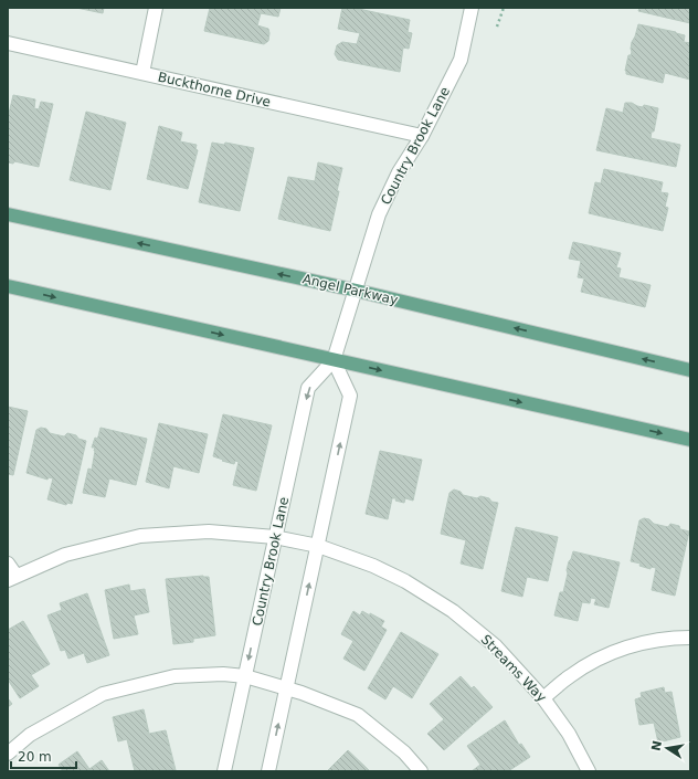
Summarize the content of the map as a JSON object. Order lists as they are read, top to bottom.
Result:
{
  "streets": {
    "main road": ["Angel Parkway"],
    "street": ["Buckthorne Drive", "Country Brook Lane", "Streams Way"]
  },
  "crossings": [
    ["Buckthorne Drive", "Country Brook Lane"],
    ["Country Brook Lane", "Angel Parkway"],
    ["Country Brook Lane", "Streams Way"]
  ],
  "scale_bar": "20 m",
  "north": "left"
}
